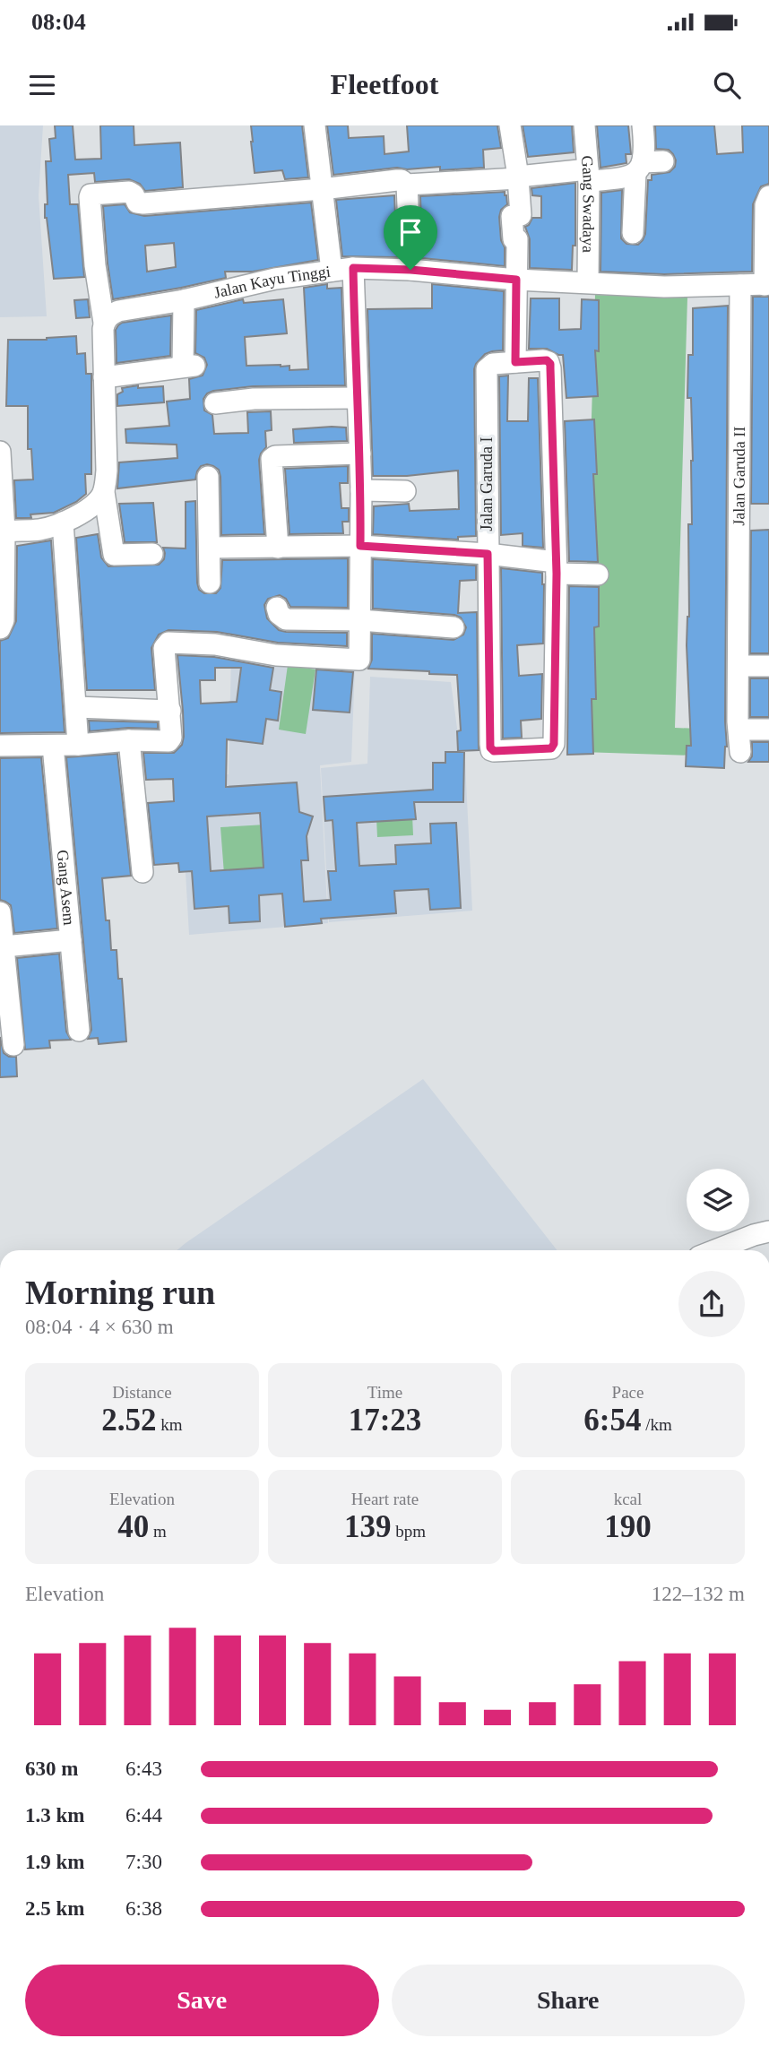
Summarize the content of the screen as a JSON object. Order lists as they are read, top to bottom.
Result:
{
  "streets": {
    "street": [
      "Gang Swadaya",
      "Jalan Kayu Tinggi",
      "Jalan Garuda II",
      "Jalan Garuda I",
      "Gang Asem"
    ]
  },
  "crossings": [
    ["Gang Swadaya", "Jalan Kayu Tinggi"],
    ["Jalan Kayu Tinggi", "Jalan Garuda II"]
  ],
  "page": {
    "status": "08:04",
    "header": "Fleetfoot",
    "heading": ["Morning run", "08:04 · 4 × 630 m"],
    "stats": [
      ["Distance", "2.52 km"],
      ["Time", "17:23"],
      ["Pace", "6:54 /km"],
      ["Elevation", "40 m"],
      ["Heart rate", "139 bpm"],
      ["kcal", "190"]
    ],
    "chart": ["Elevation", "122–132 m"],
    "list": [
      {
        "name": "630 m",
        "note": "6:43"
      },
      {
        "name": "1.3 km",
        "note": "6:44"
      },
      {
        "name": "1.9 km",
        "note": "7:30"
      },
      {
        "name": "2.5 km",
        "note": "6:38"
      }
    ],
    "buttons": ["Save", "Share"]
  }
}
